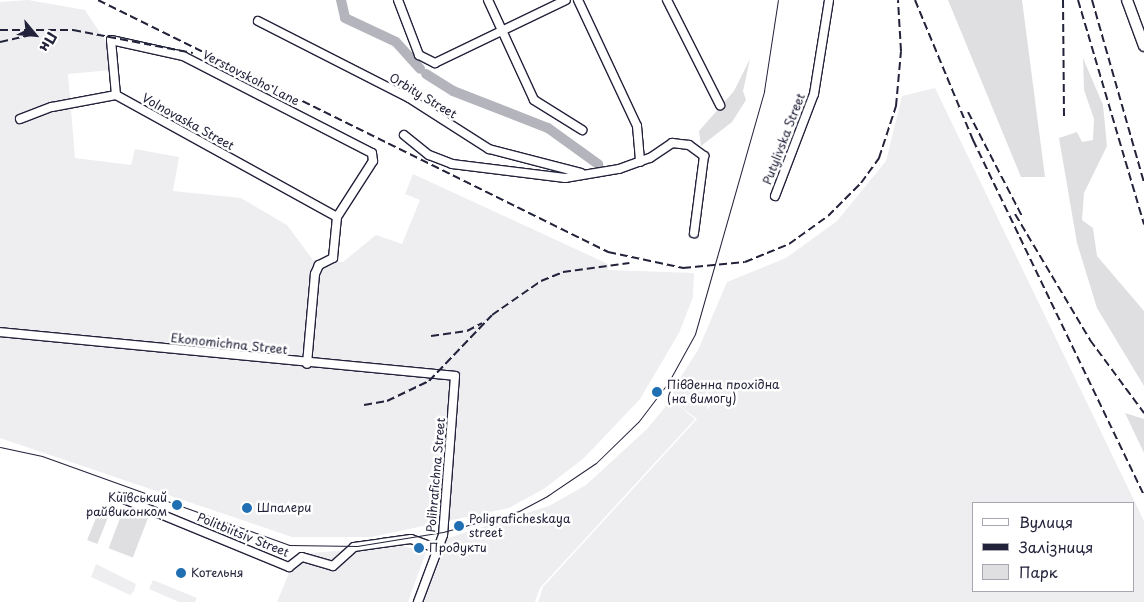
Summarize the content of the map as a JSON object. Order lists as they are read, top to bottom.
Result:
{
  "streets": {
    "street": [
      "Verstovskoho Lane",
      "Orbity Street",
      "Volnovaska Street",
      "Putylivska Street",
      "Ekonomichna Street",
      "Polihrafichna Street",
      "Politbiitsiv Street"
    ]
  },
  "crossings": [
    ["Verstovskoho Lane", "Volnovaska Street"],
    ["Ekonomichna Street", "Polihrafichna Street"],
    ["Polihrafichna Street", "Politbiitsiv Street"]
  ],
  "places": [
    "Південна прохідна (на вимогу)",
    "Київський райвиконком",
    "Шпалери",
    "Poligraficheskaya street",
    "Продукти",
    "Котельня"
  ],
  "legend": ["Вулиця", "Залізниця", "Парк"],
  "north": "bottom right"
}
